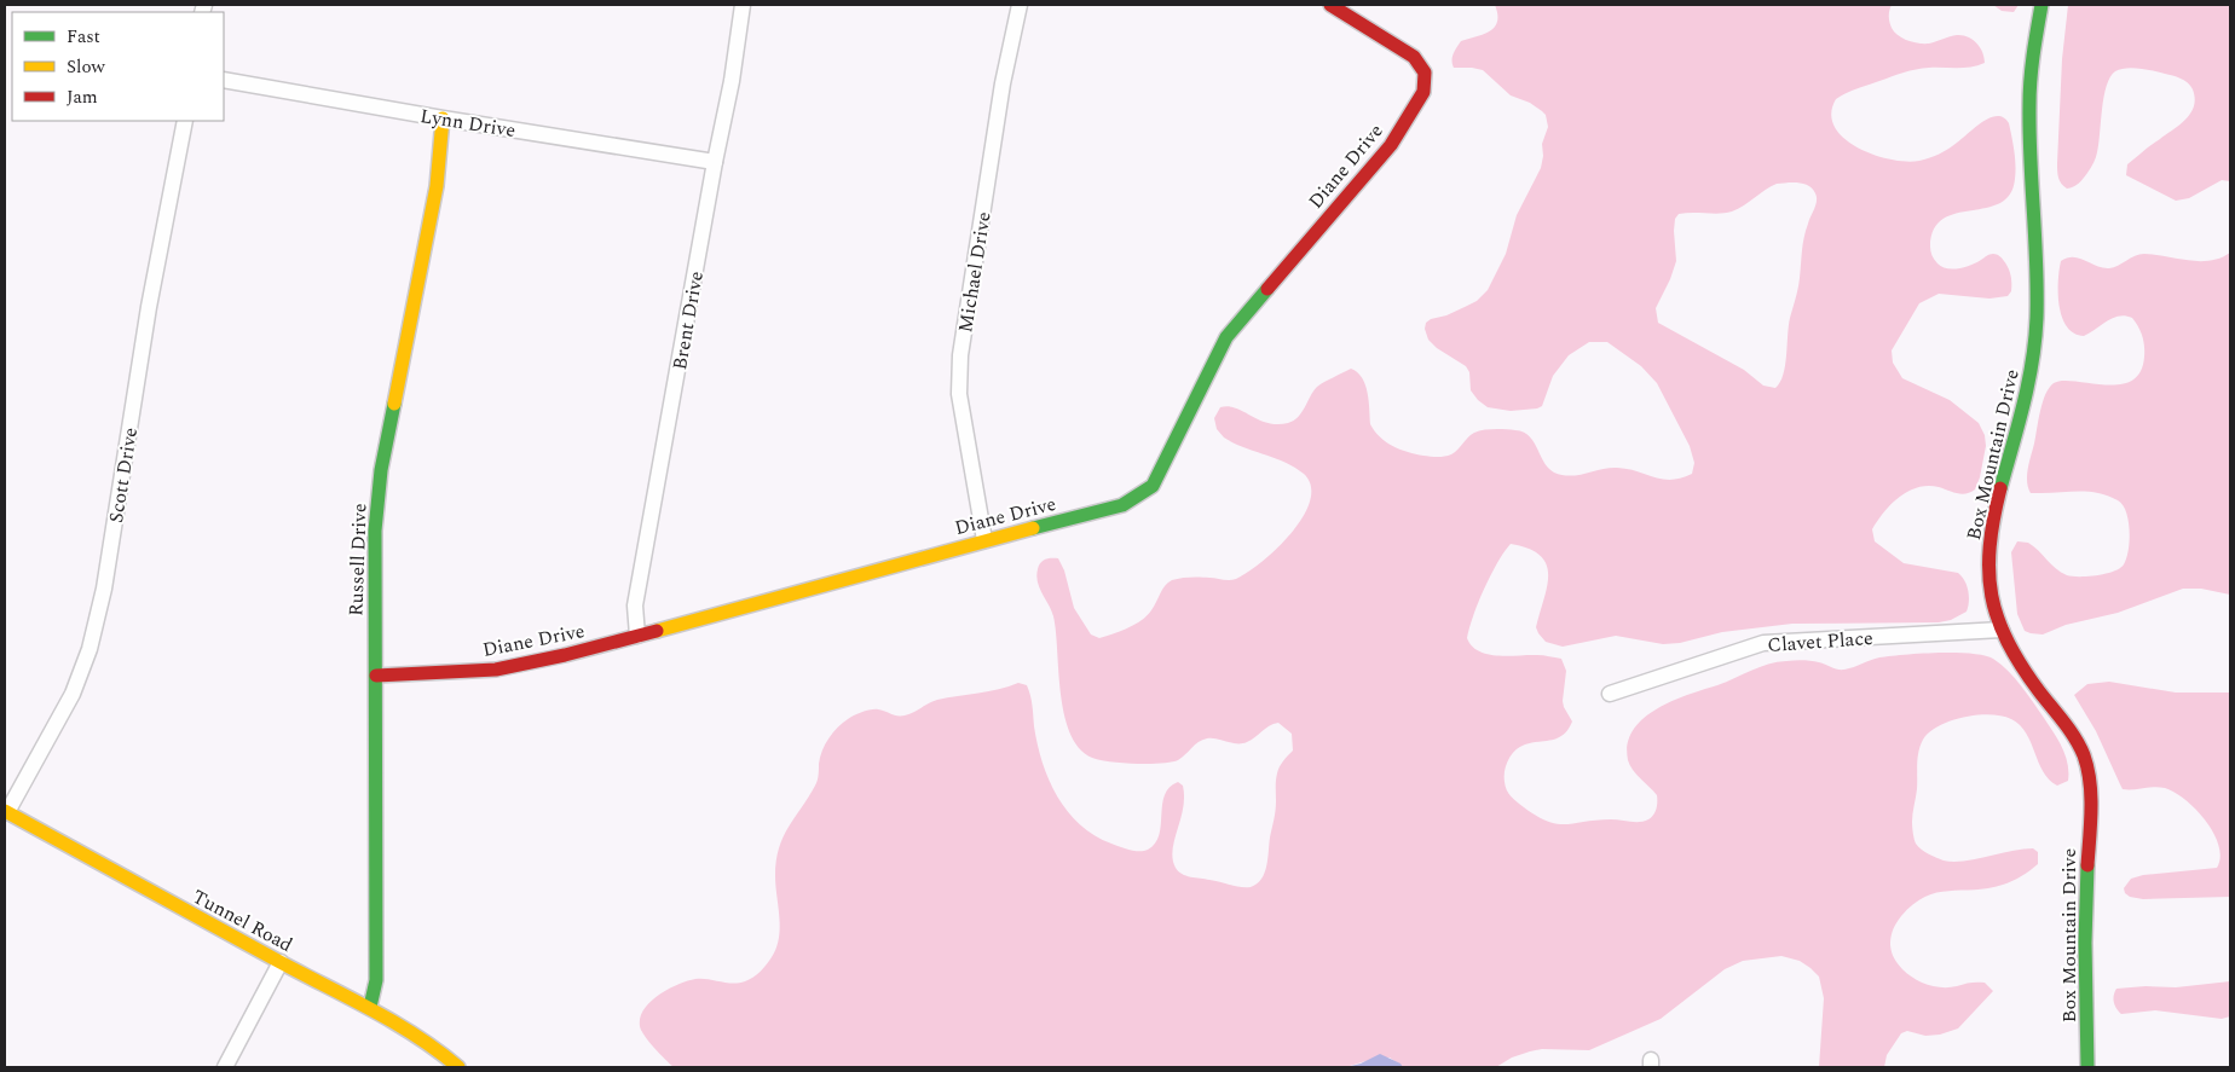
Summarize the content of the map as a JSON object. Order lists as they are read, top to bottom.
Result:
{
  "streets": {
    "street": [
      "Lynn Drive",
      "Diane Drive",
      "Michael Drive",
      "Brent Drive",
      "Box Mountain Drive",
      "Scott Drive",
      "Russell Drive",
      "Clavet Place",
      "Tunnel Road"
    ]
  },
  "crossings": [
    ["Lynn Drive", "Brent Drive"],
    ["Lynn Drive", "Russell Drive"],
    ["Diane Drive", "Michael Drive"],
    ["Diane Drive", "Brent Drive"],
    ["Diane Drive", "Russell Drive"],
    ["Box Mountain Drive", "Clavet Place"],
    ["Scott Drive", "Tunnel Road"],
    ["Russell Drive", "Tunnel Road"]
  ],
  "legend": ["Fast", "Slow", "Jam"]
}
